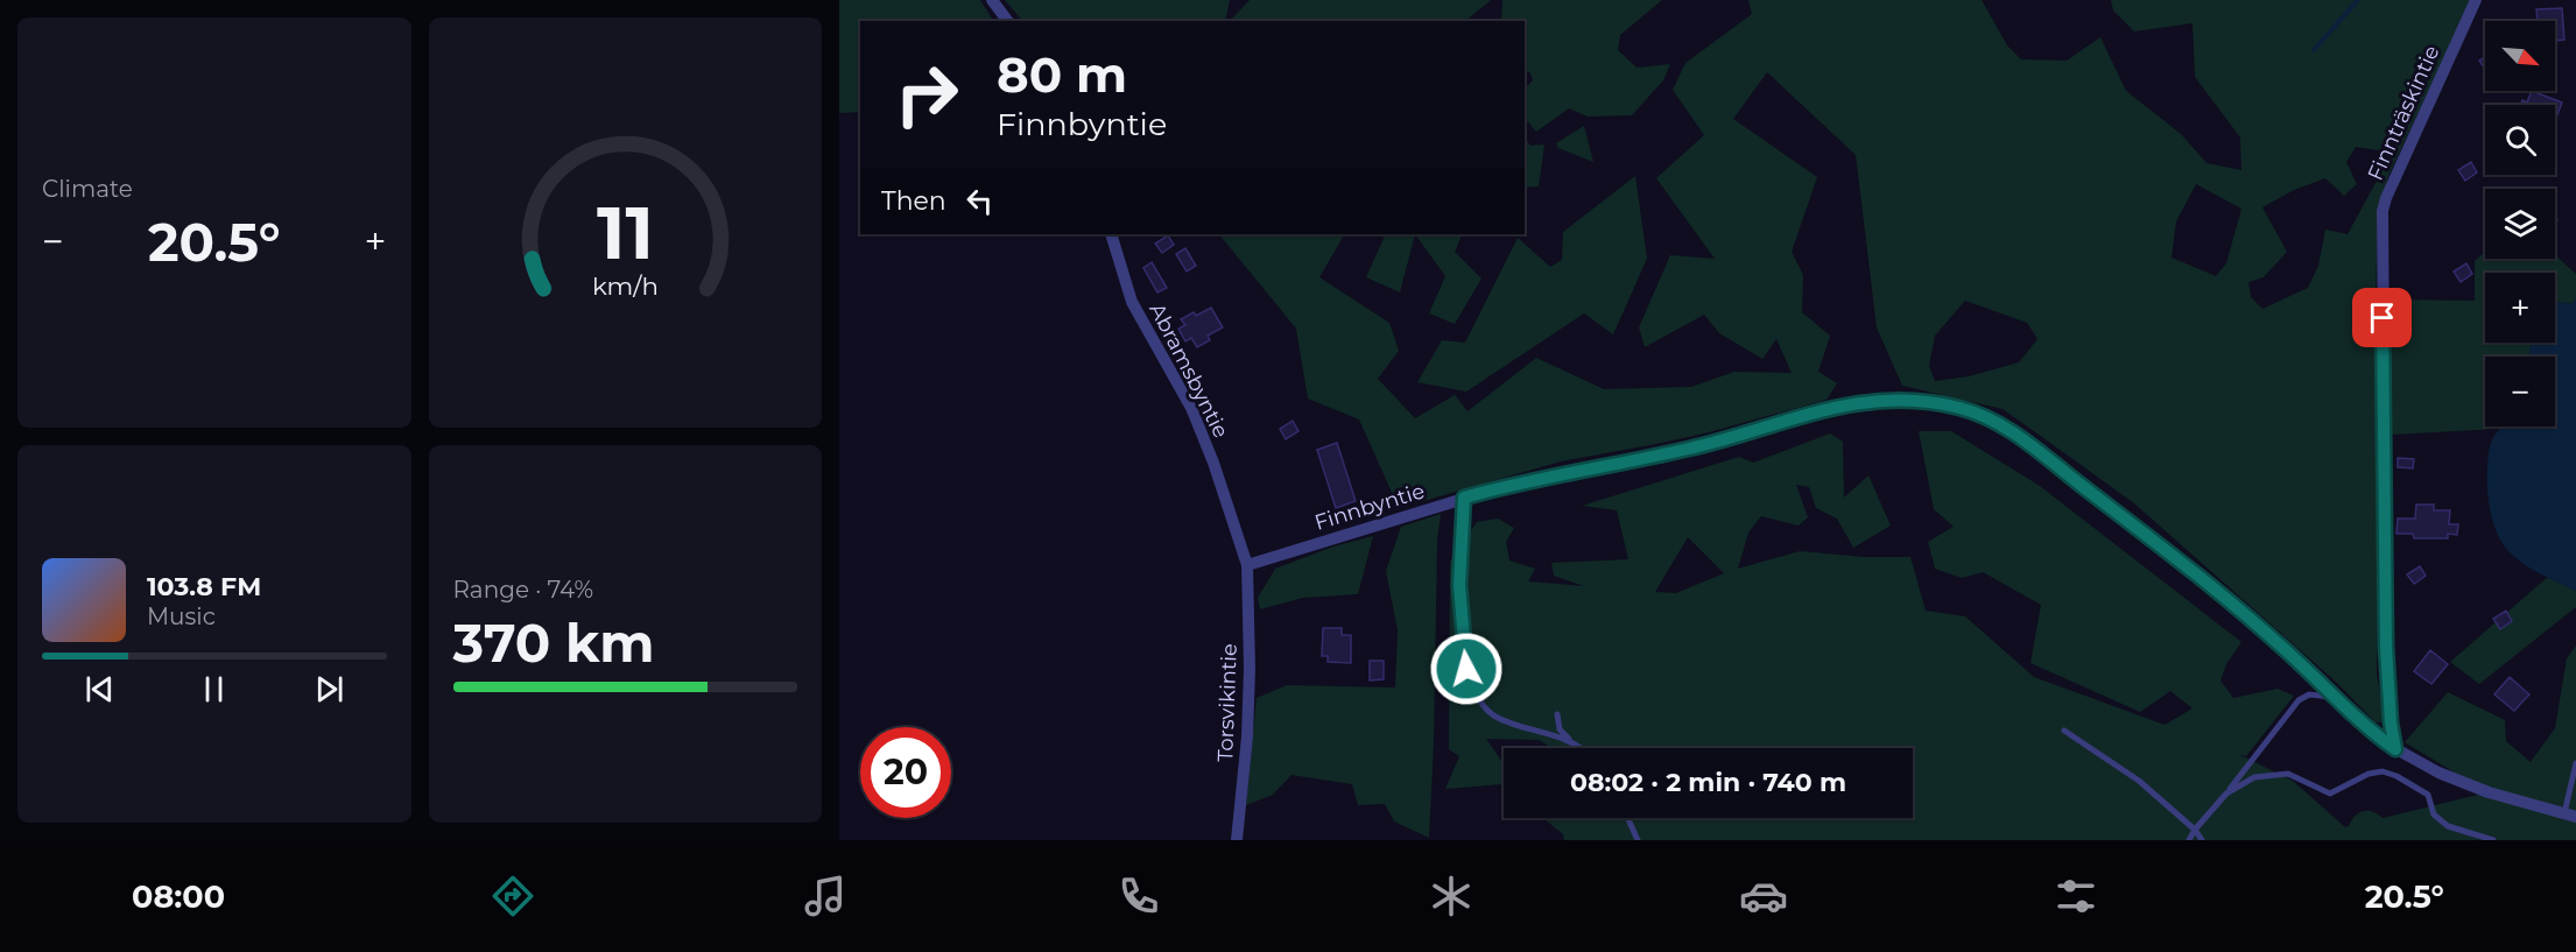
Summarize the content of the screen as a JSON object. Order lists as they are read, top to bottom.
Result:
{
  "streets": {
    "street": [
      "Finnträskintie",
      "Abramsbyntie",
      "Finnbyntie",
      "Torsvikintie"
    ]
  },
  "crossings": [
    ["Finnträskintie", "Finnbyntie"],
    ["Abramsbyntie", "Finnbyntie"],
    ["Abramsbyntie", "Torsvikintie"],
    ["Finnbyntie", "Torsvikintie"]
  ],
  "north": "bottom right",
  "page": {
    "tile": [
      "Climate",
      ["Range · 74%", "370 km"]
    ],
    "map_buttons": ["+", "−"],
    "turn": ["80 m", "Finnbyntie"],
    "then": "Then",
    "heat": ["−", "20.5°", "+"],
    "song": ["103.8 FM", "Music"],
    "limit": "20",
    "trip": "08:02 · 2 min · 740 m",
    "tabs": ["08:00", "20.5°"],
    "gauge": ["11", "km/h"]
  }
}
